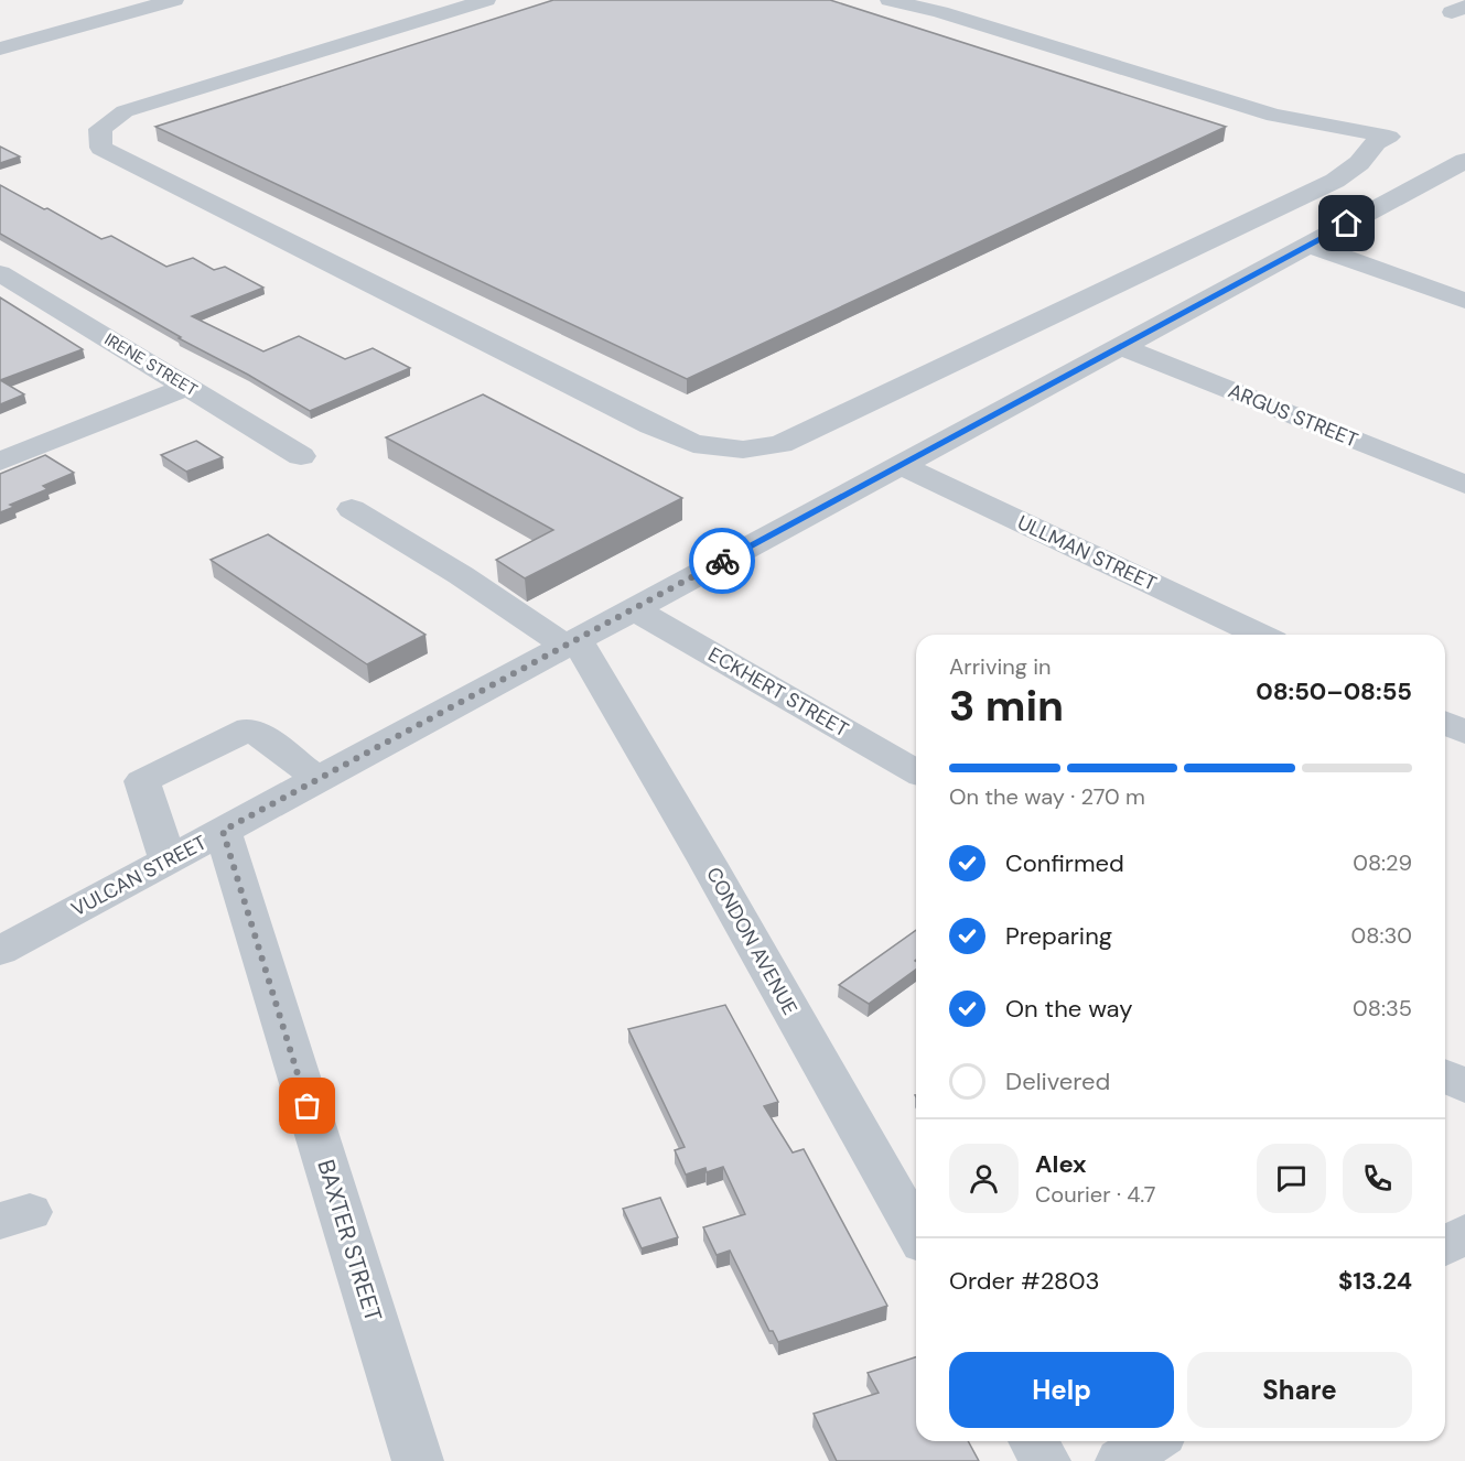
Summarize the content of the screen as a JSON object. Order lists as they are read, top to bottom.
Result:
{
  "streets": {
    "street": [
      "IRENE STREET",
      "ARGUS STREET",
      "ULLMAN STREET",
      "ECKHERT STREET",
      "VULCAN STREET",
      "CONDON AVENUE",
      "BAXTER STREET"
    ]
  },
  "crossings": [
    ["ARGUS STREET", "VULCAN STREET"],
    ["ULLMAN STREET", "VULCAN STREET"],
    ["ECKHERT STREET", "VULCAN STREET"],
    ["VULCAN STREET", "CONDON AVENUE"],
    ["VULCAN STREET", "BAXTER STREET"]
  ],
  "page": {
    "heading": ["3 min", "Arriving in", "08:50–08:55"],
    "panel": [
      "Alex",
      "Courier · 4.7",
      "Order #2803",
      "$13.24"
    ],
    "bar": "On the way · 270 m",
    "list": [
      ["Confirmed", "08:29"],
      ["Preparing", "08:30"],
      ["On the way", "08:35"],
      "Delivered"
    ],
    "buttons": ["Help", "Share"]
  }
}
